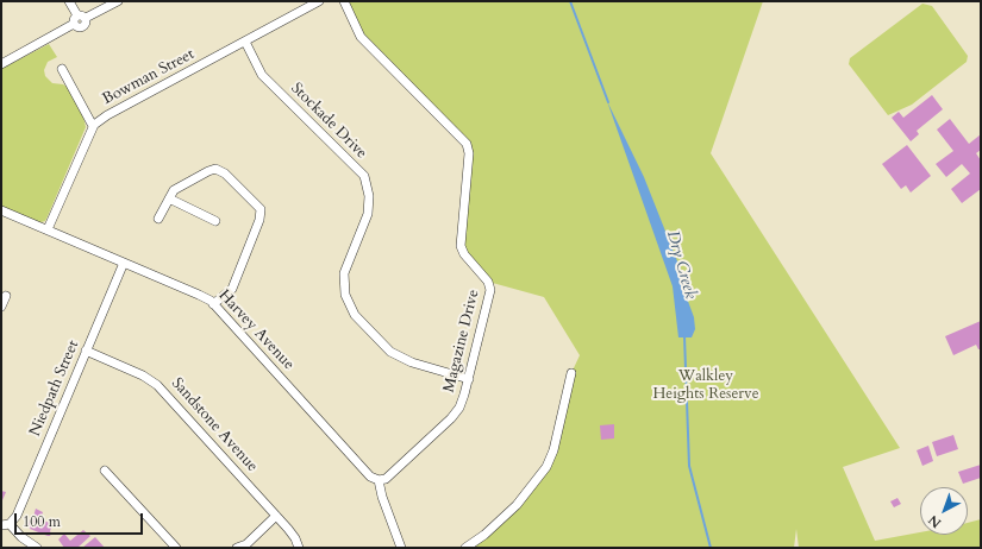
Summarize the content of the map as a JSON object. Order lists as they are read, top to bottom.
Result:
{
  "streets": {
    "street": [
      "Bowman Street",
      "Stockade Drive",
      "Harvey Avenue",
      "Magazine Drive",
      "Niedpath Street",
      "Sandstone Avenue"
    ]
  },
  "crossings": [
    ["Bowman Street", "Stockade Drive"],
    ["Bowman Street", "Harvey Avenue"],
    ["Stockade Drive", "Magazine Drive"],
    ["Harvey Avenue", "Magazine Drive"],
    ["Harvey Avenue", "Niedpath Street"],
    ["Niedpath Street", "Sandstone Avenue"]
  ],
  "water": ["Dry Creek"],
  "parks": ["Walkley Heights Reserve"],
  "scale_bar": "100 m",
  "north": "bottom left"
}
